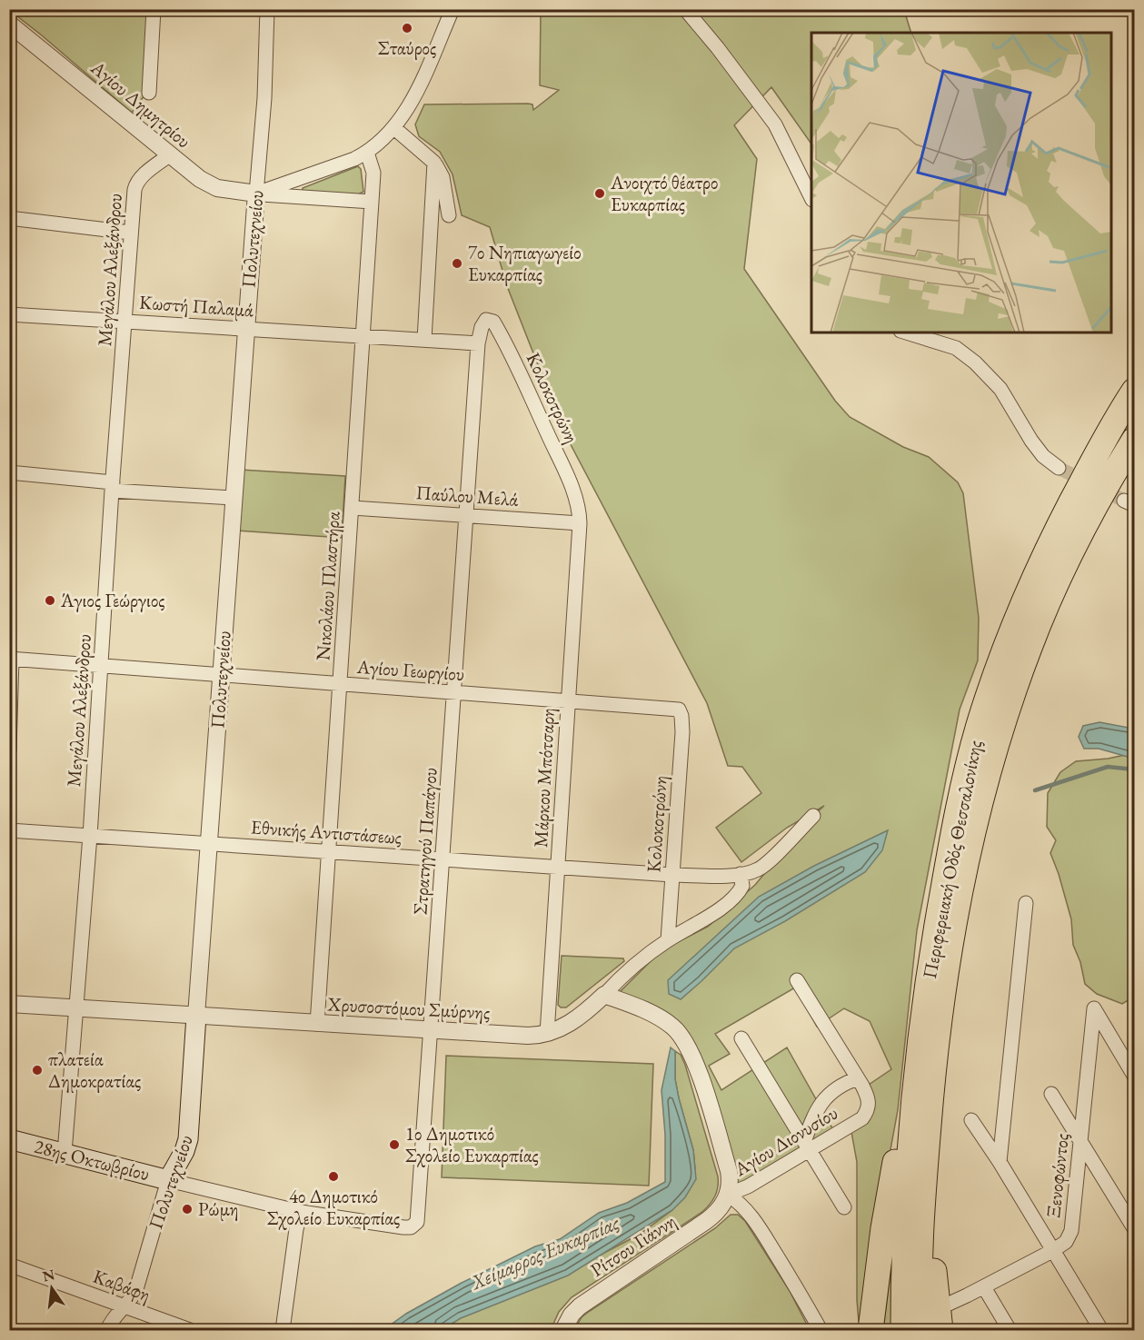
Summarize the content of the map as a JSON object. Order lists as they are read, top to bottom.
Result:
{
  "streets": {
    "highway": ["Περιφερειακή Οδός Θεσσαλονίκης"],
    "main road": ["Πολυτεχνείου", "28ης Οκτωβρίου"],
    "street": [
      "Αγίου Δημητρίου",
      "Μεγάλου Αλεξάνδρου",
      "Κωστή Παλαμά",
      "Κολοκοτρώνη",
      "Παύλου Μελά",
      "Νικολάου Πλαστήρα",
      "Αγίου Γεωργίου",
      "Μάρκου Μπότσαρη",
      "Εθνικής Αντιστάσεως",
      "Στρατηγού Παπάγου",
      "Χρυσοστόμου Σμύρνης",
      "Αγίου Διονυσίου",
      "Ξενοφώντος",
      "Ρίτσου Γιάννη",
      "Καβάφη"
    ]
  },
  "crossings": [
    ["Αγίου Δημητρίου", "Πολυτεχνείου"],
    ["Αγίου Δημητρίου", "Μεγάλου Αλεξάνδρου"],
    ["Αγίου Δημητρίου", "Νικολάου Πλαστήρα"],
    ["Πολυτεχνείου", "Κωστή Παλαμά"],
    ["Πολυτεχνείου", "Αγίου Γεωργίου"],
    ["Πολυτεχνείου", "Εθνικής Αντιστάσεως"],
    ["Πολυτεχνείου", "Χρυσοστόμου Σμύρνης"],
    ["Πολυτεχνείου", "28ης Οκτωβρίου"],
    ["Πολυτεχνείου", "Καβάφη"],
    ["Μεγάλου Αλεξάνδρου", "Κωστή Παλαμά"],
    ["Μεγάλου Αλεξάνδρου", "Αγίου Γεωργίου"],
    ["Μεγάλου Αλεξάνδρου", "Εθνικής Αντιστάσεως"],
    ["Μεγάλου Αλεξάνδρου", "Χρυσοστόμου Σμύρνης"],
    ["Μεγάλου Αλεξάνδρου", "28ης Οκτωβρίου"],
    ["Κωστή Παλαμά", "Νικολάου Πλαστήρα"],
    ["Κωστή Παλαμά", "Στρατηγού Παπάγου"],
    ["Κολοκοτρώνη", "Παύλου Μελά"],
    ["Κολοκοτρώνη", "Αγίου Γεωργίου"],
    ["Κολοκοτρώνη", "Μάρκου Μπότσαρη"],
    ["Κολοκοτρώνη", "Εθνικής Αντιστάσεως"],
    ["Κολοκοτρώνη", "Στρατηγού Παπάγου"],
    ["Κολοκοτρώνη", "Χρυσοστόμου Σμύρνης"],
    ["Παύλου Μελά", "Νικολάου Πλαστήρα"],
    ["Παύλου Μελά", "Μάρκου Μπότσαρη"],
    ["Παύλου Μελά", "Στρατηγού Παπάγου"],
    ["Νικολάου Πλαστήρα", "Αγίου Γεωργίου"],
    ["Νικολάου Πλαστήρα", "Εθνικής Αντιστάσεως"],
    ["Νικολάου Πλαστήρα", "Χρυσοστόμου Σμύρνης"],
    ["Αγίου Γεωργίου", "Μάρκου Μπότσαρη"],
    ["Αγίου Γεωργίου", "Στρατηγού Παπάγου"],
    ["Μάρκου Μπότσαρη", "Εθνικής Αντιστάσεως"],
    ["Μάρκου Μπότσαρη", "Χρυσοστόμου Σμύρνης"],
    ["Εθνικής Αντιστάσεως", "Στρατηγού Παπάγου"],
    ["Εθνικής Αντιστάσεως", "Χρυσοστόμου Σμύρνης"],
    ["Στρατηγού Παπάγου", "Χρυσοστόμου Σμύρνης"],
    ["Στρατηγού Παπάγου", "28ης Οκτωβρίου"],
    ["Αγίου Διονυσίου", "Ρίτσου Γιάννη"]
  ],
  "water": ["Χείμαρρος Ευκαρπίας"],
  "places": [
    "Σταύρος",
    "Ανοιχτό θέατρο Ευκαρπίας",
    "7ο Νηπιαγωγείο Ευκαρπίας",
    "Άγιος Γεώργιος",
    "πλατεία Δημοκρατίας",
    "1ο Δημοτικό Σχολείο Ευκαρπίας",
    "4ο Δημοτικό Σχολείο Ευκαρπίας",
    "Ρώμη"
  ],
  "north": "top"
}
